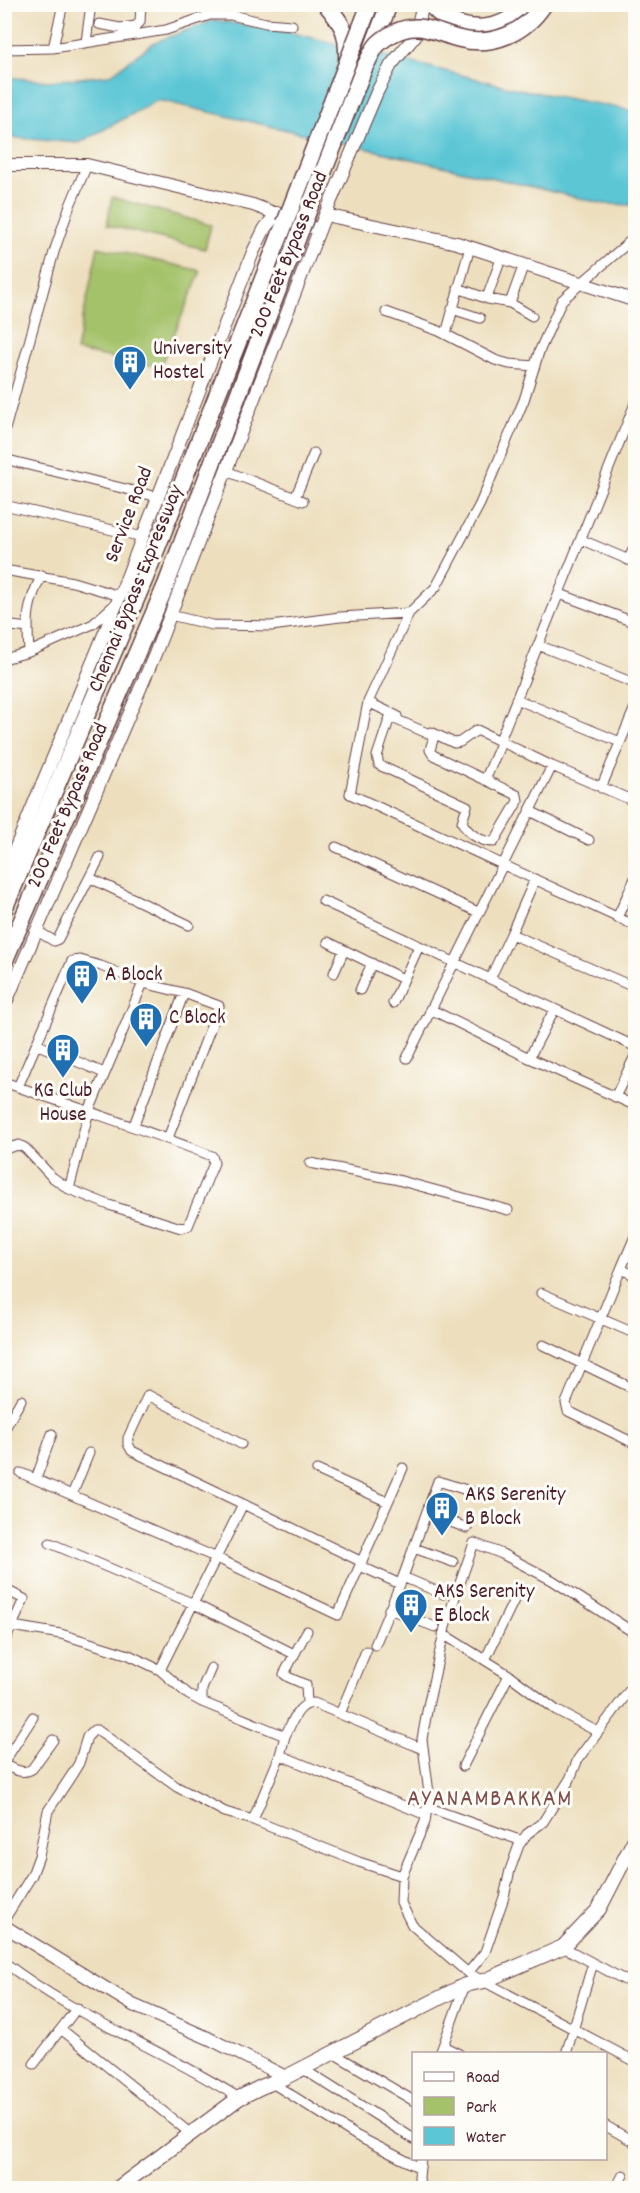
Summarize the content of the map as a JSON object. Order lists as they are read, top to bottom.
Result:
{
  "streets": {
    "highway": ["Chennai Bypass Expressway"],
    "street": ["200 Feet Bypass Road", "Service Road"]
  },
  "crossings": [
    ["Service Road", "Chennai Bypass Expressway"]
  ],
  "districts": ["AYANAMBAKKAM"],
  "places": {
    "building": [
      "University Hostel",
      "A Block",
      "C Block",
      "KG Club House",
      "AKS Serenity B Block",
      "AKS Serenity E Block"
    ]
  },
  "legend": ["Road", "Park", "Water"]
}
